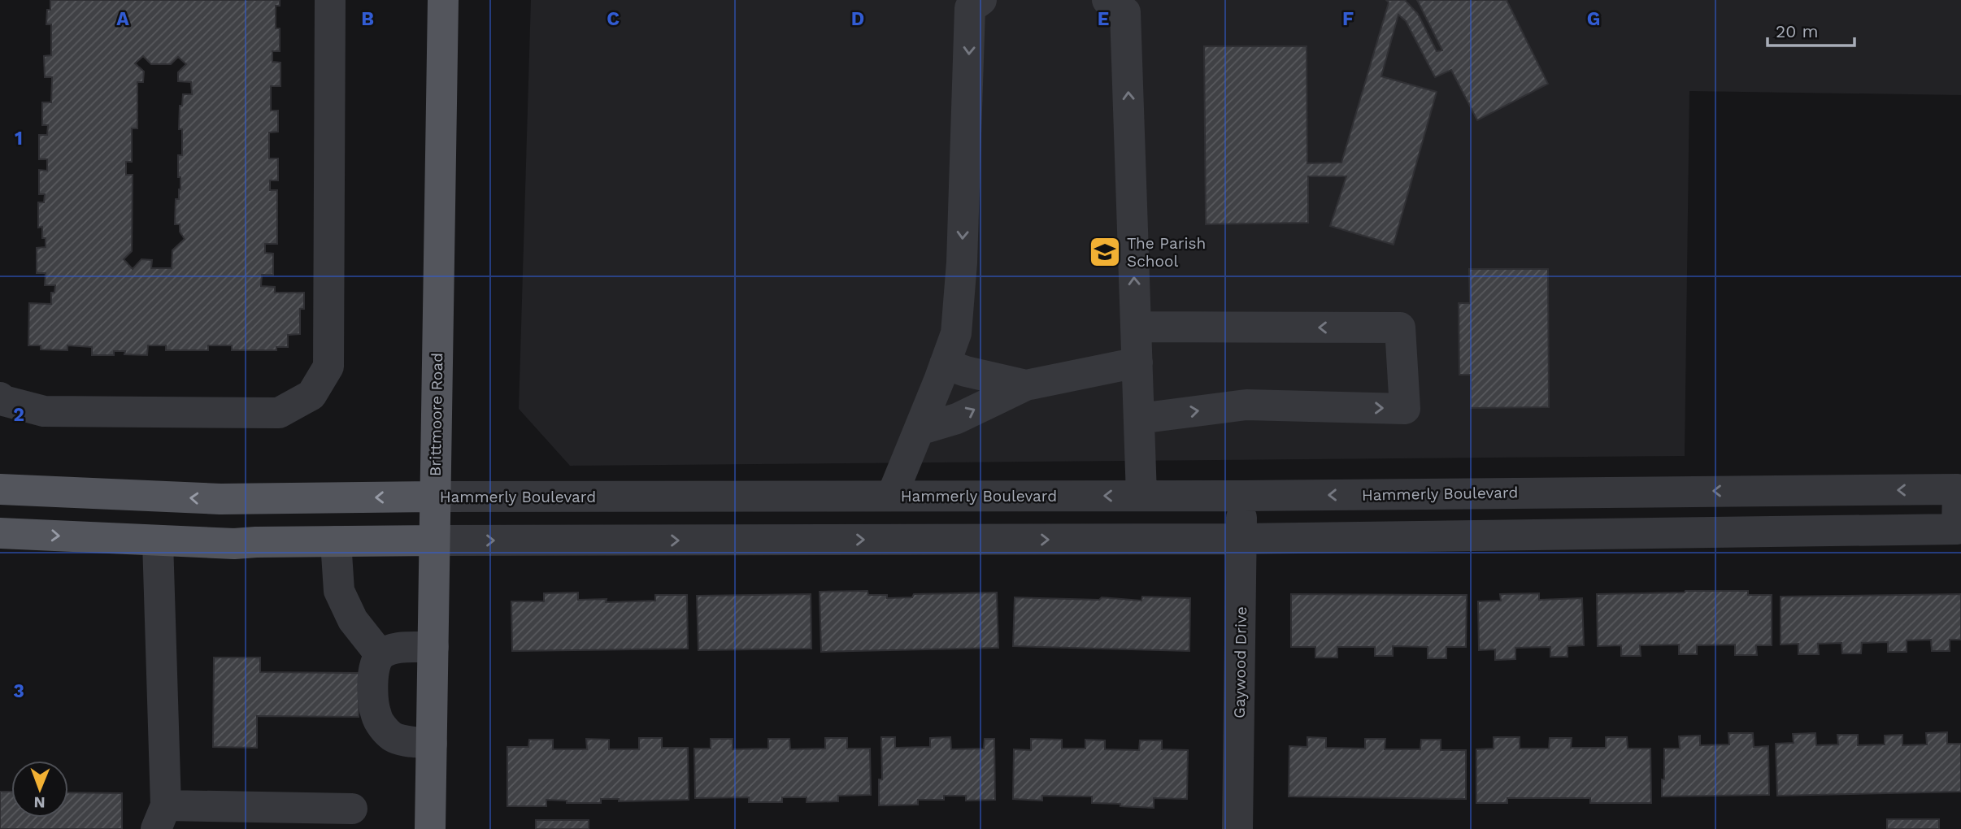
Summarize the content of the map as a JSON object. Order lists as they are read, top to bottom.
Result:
{
  "streets": {
    "main road": ["Brittmoore Road", "Hammerly Boulevard"],
    "street": ["Gaywood Drive"]
  },
  "crossings": [
    ["Brittmoore Road", "Hammerly Boulevard"],
    ["Hammerly Boulevard", "Gaywood Drive"]
  ],
  "places": {
    "school or university": ["The Parish School"]
  },
  "scale_bar": "20 m",
  "north": "bottom",
  "grid": {
    "columns": [
      "A",
      "B",
      "C",
      "D",
      "E",
      "F",
      "G"
    ],
    "rows": ["1", "2", "3"]
  }
}
